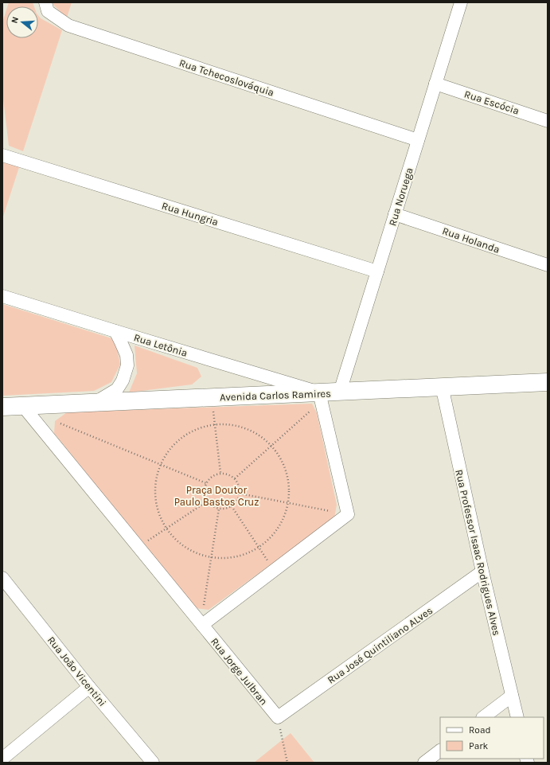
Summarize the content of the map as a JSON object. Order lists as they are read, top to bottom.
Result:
{
  "streets": {
    "main road": ["Avenida Carlos Ramires"],
    "street": [
      "Rua Tchecoslováquia",
      "Rua Escócia",
      "Rua Noruega",
      "Rua Hungria",
      "Rua Holanda",
      "Rua Letônia",
      "Rua Professor Isaac Rodrigues Alves",
      "Rua José Quintiliano ALves",
      "Rua João Vicentini",
      "Rua Jorge Julbran"
    ]
  },
  "crossings": [
    ["Rua Tchecoslováquia", "Rua Noruega"],
    ["Rua Escócia", "Rua Noruega"],
    ["Rua Noruega", "Rua Hungria"],
    ["Rua Noruega", "Rua Holanda"],
    ["Rua Noruega", "Avenida Carlos Ramires"],
    ["Rua Letônia", "Avenida Carlos Ramires"],
    ["Avenida Carlos Ramires", "Rua Professor Isaac Rodrigues Alves"],
    ["Rua Professor Isaac Rodrigues Alves", "Rua José Quintiliano ALves"],
    ["Rua José Quintiliano ALves", "Rua Jorge Julbran"]
  ],
  "parks": ["Praça Doutor Paulo Bastos Cruz"],
  "legend": ["Road", "Park"],
  "north": "left"
}
